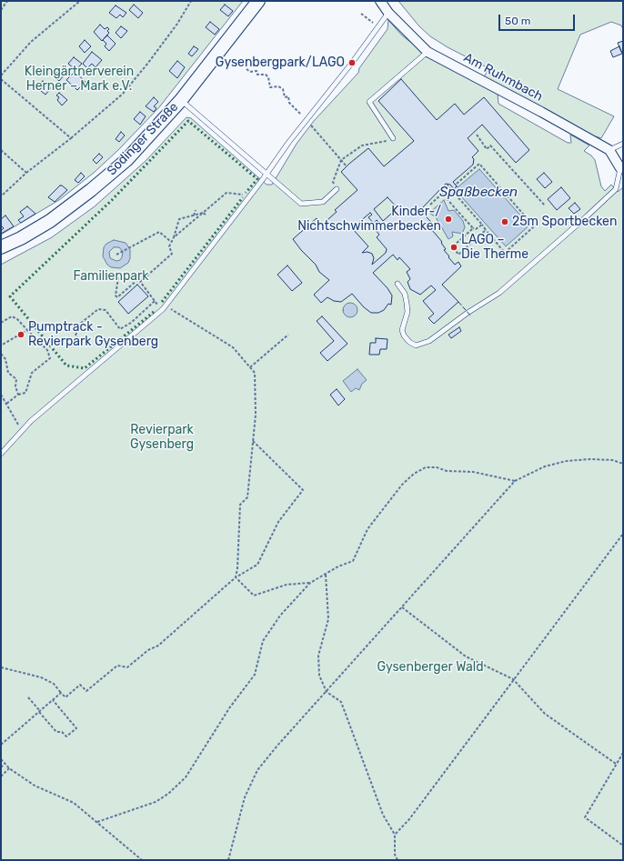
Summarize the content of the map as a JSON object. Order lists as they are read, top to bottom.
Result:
{
  "streets": {
    "main road": ["Sodinger Straße"],
    "street": ["Am Ruhmbach"]
  },
  "water": ["Spaßbecken"],
  "parks": [
    "Kleingärtnerverein Herner – Mark e.V.",
    "Familienpark",
    "Revierpark Gysenberg",
    "Gysenberger Wald"
  ],
  "places": [
    "Gysenbergpark/LAGO",
    "Kinder-/ Nichtschwimmerbecken",
    "25m Sportbecken",
    "LAGO – Die Therme",
    "Pumptrack - Revierpark Gysenberg"
  ],
  "scale_bar": "50 m"
}
